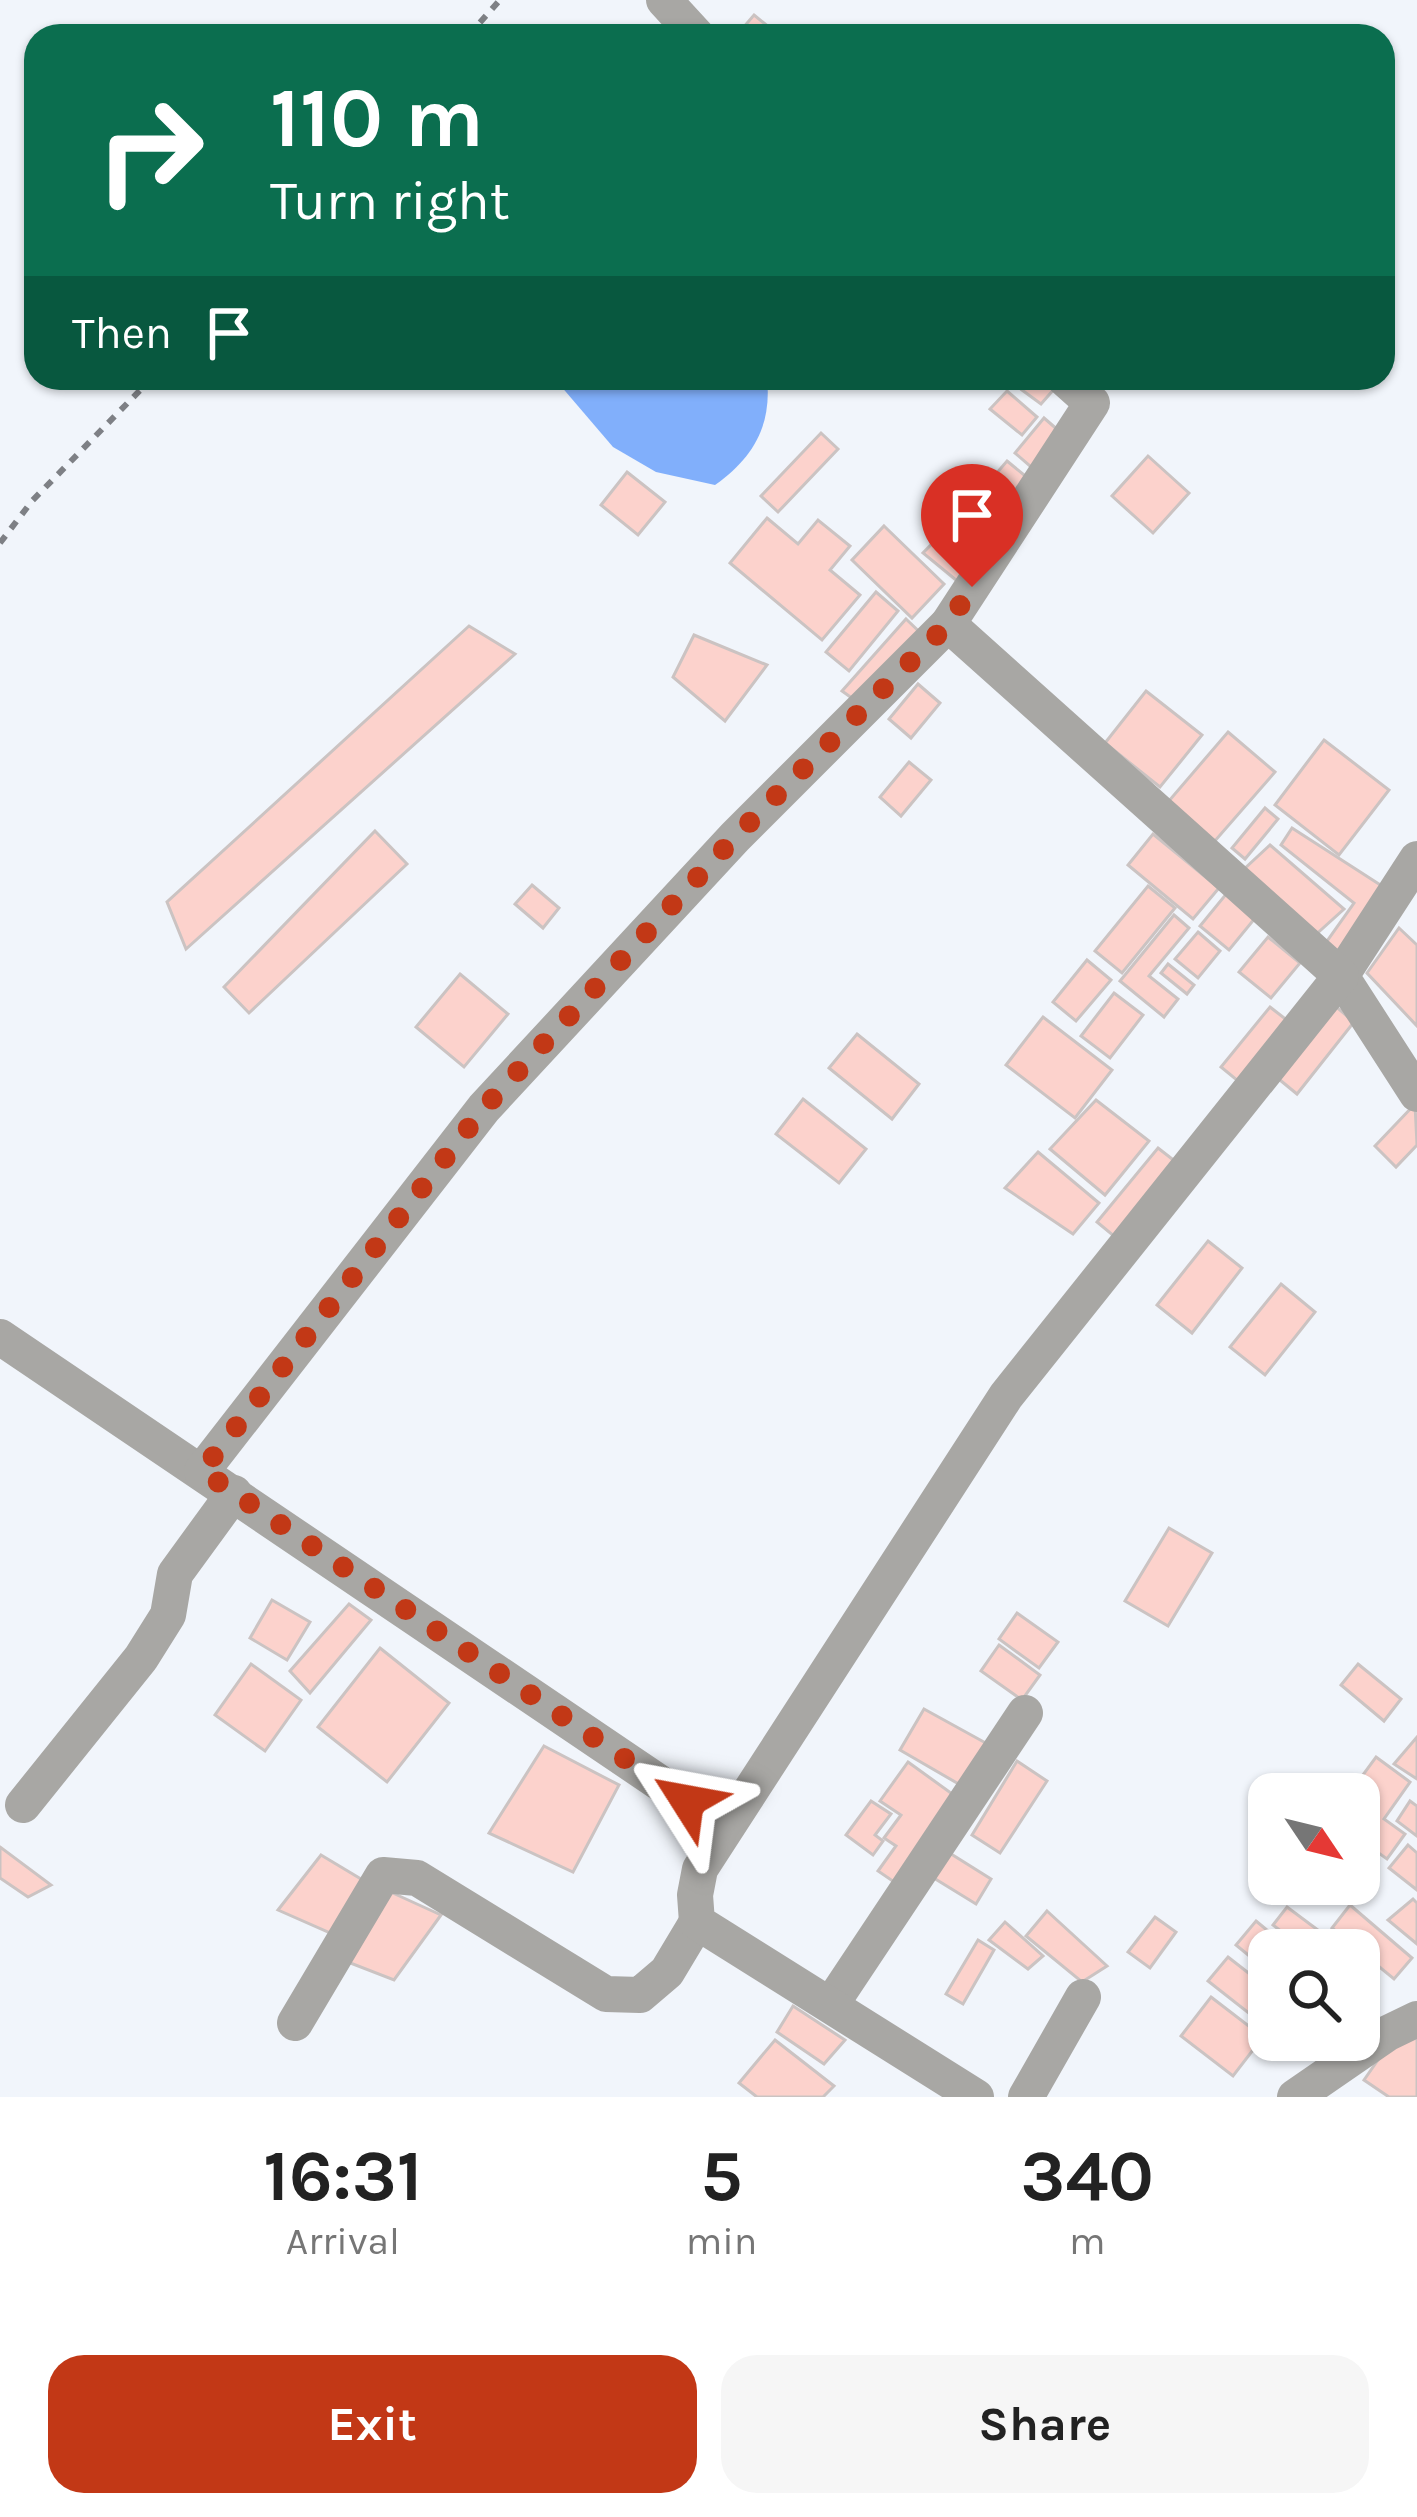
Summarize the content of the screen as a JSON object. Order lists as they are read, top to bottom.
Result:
{
  "north": "bottom right",
  "page": {
    "turn": ["110 m", "Turn right"],
    "then": "Then",
    "eta": [
      "16:31",
      "Arrival",
      "5",
      "min",
      "340",
      "m"
    ],
    "buttons": ["Exit", "Share"]
  }
}
